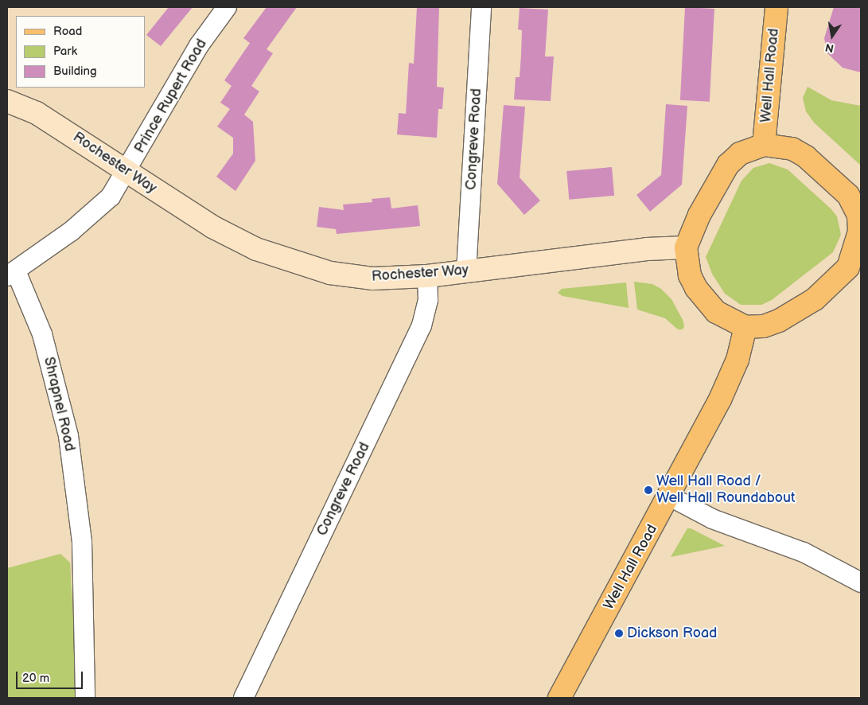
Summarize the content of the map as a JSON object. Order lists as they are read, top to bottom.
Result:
{
  "streets": {
    "main road": ["Well Hall Road"],
    "street": [
      "Prince Rupert Road",
      "Congreve Road",
      "Rochester Way",
      "Shrapnel Road"
    ]
  },
  "crossings": [
    ["Prince Rupert Road", "Rochester Way"],
    ["Prince Rupert Road", "Shrapnel Road"],
    ["Congreve Road", "Rochester Way"]
  ],
  "places": ["Well Hall Road / Well Hall Roundabout", "Dickson Road"],
  "legend": ["Road", "Park", "Building"],
  "scale_bar": "20 m",
  "north": "bottom"
}
